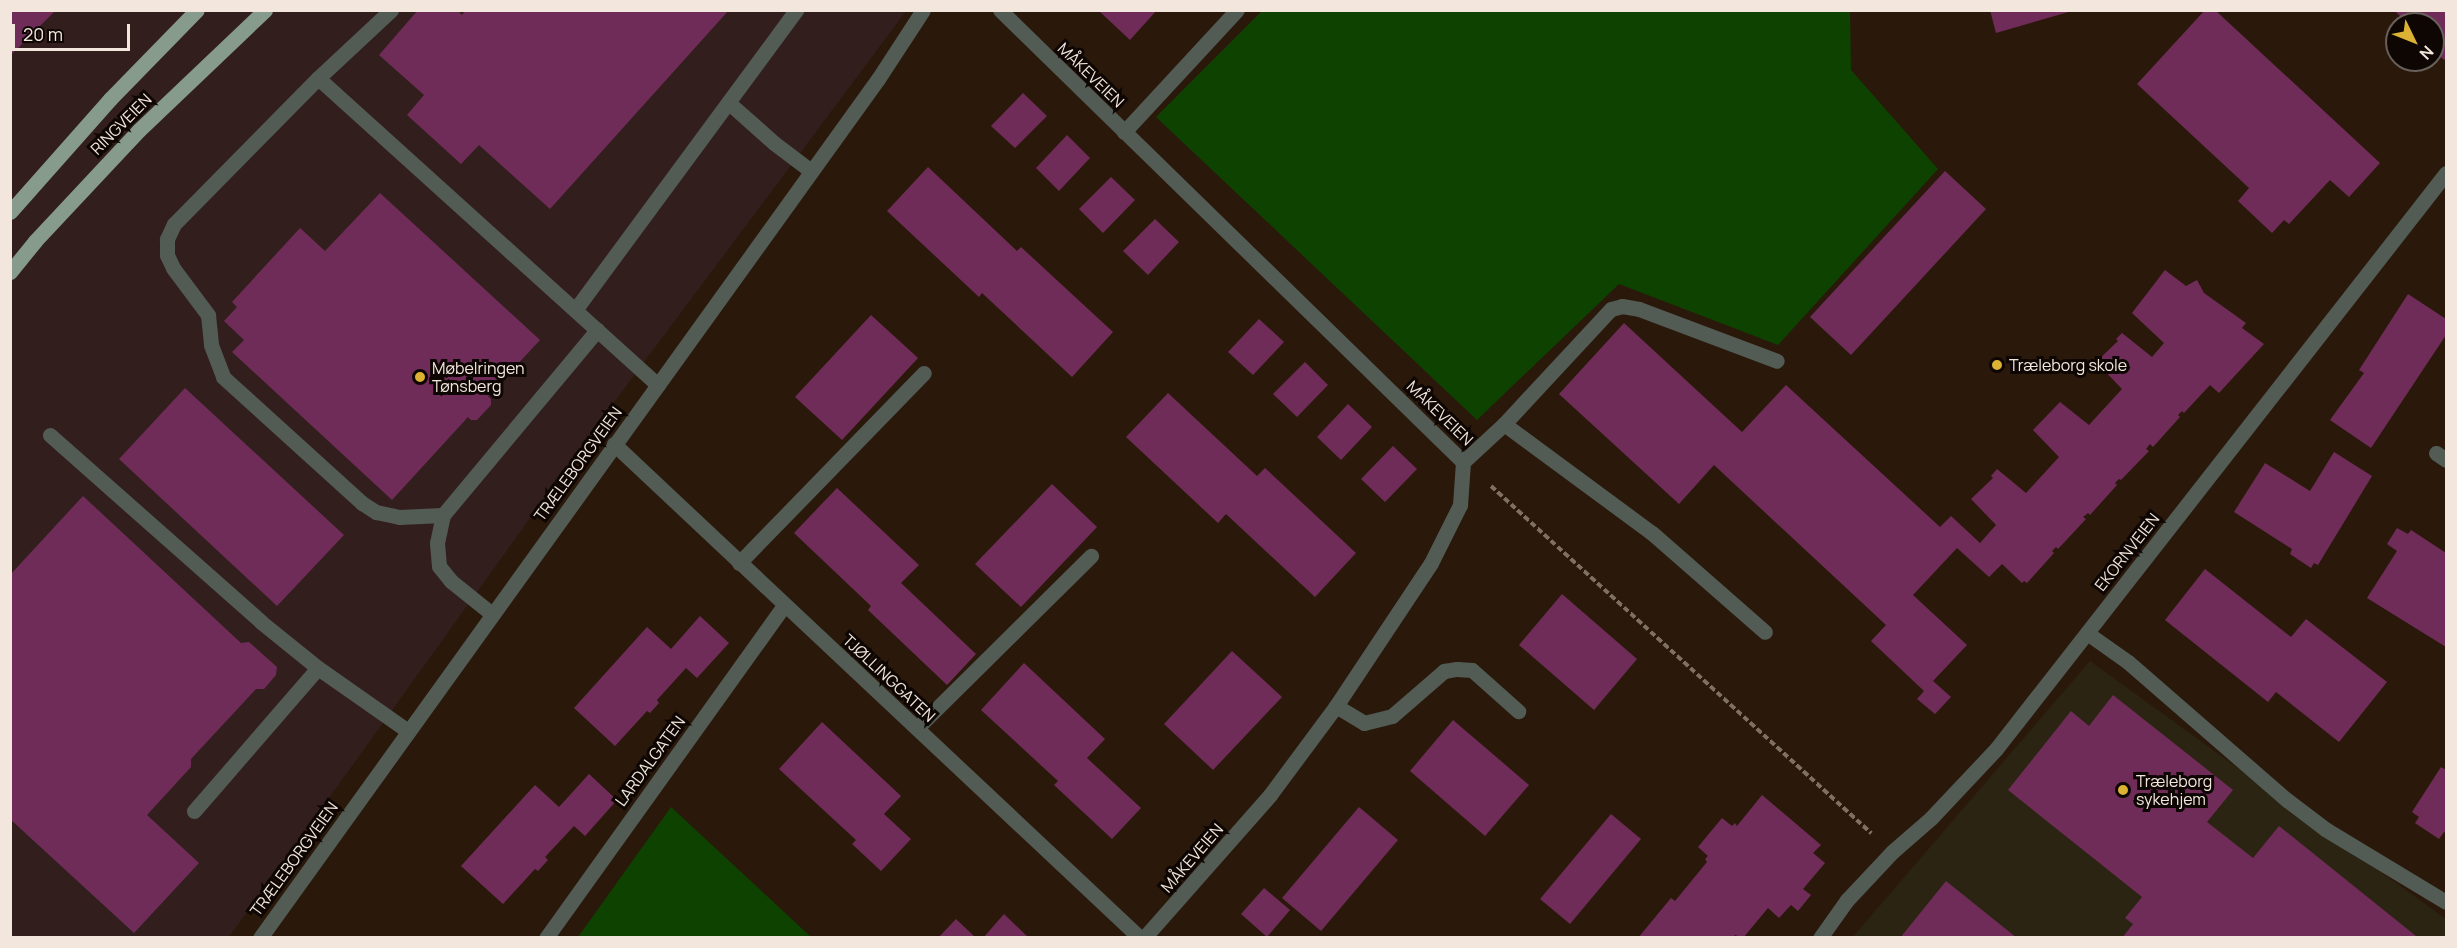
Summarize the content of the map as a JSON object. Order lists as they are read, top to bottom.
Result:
{
  "streets": {
    "main road": ["RINGVEIEN"],
    "street": [
      "MÅKEVEIEN",
      "TRÆLEBORGVEIEN",
      "EKORNVEIEN",
      "TJØLLINGGATEN",
      "LARDALGATEN"
    ]
  },
  "crossings": [
    ["MÅKEVEIEN", "TJØLLINGGATEN"],
    ["TRÆLEBORGVEIEN", "TJØLLINGGATEN"],
    ["TJØLLINGGATEN", "LARDALGATEN"]
  ],
  "places": ["Træleborg skole", "Møbelringen Tønsberg", "Træleborg sykehjem"],
  "scale_bar": "20 m",
  "north": "bottom right"
}
